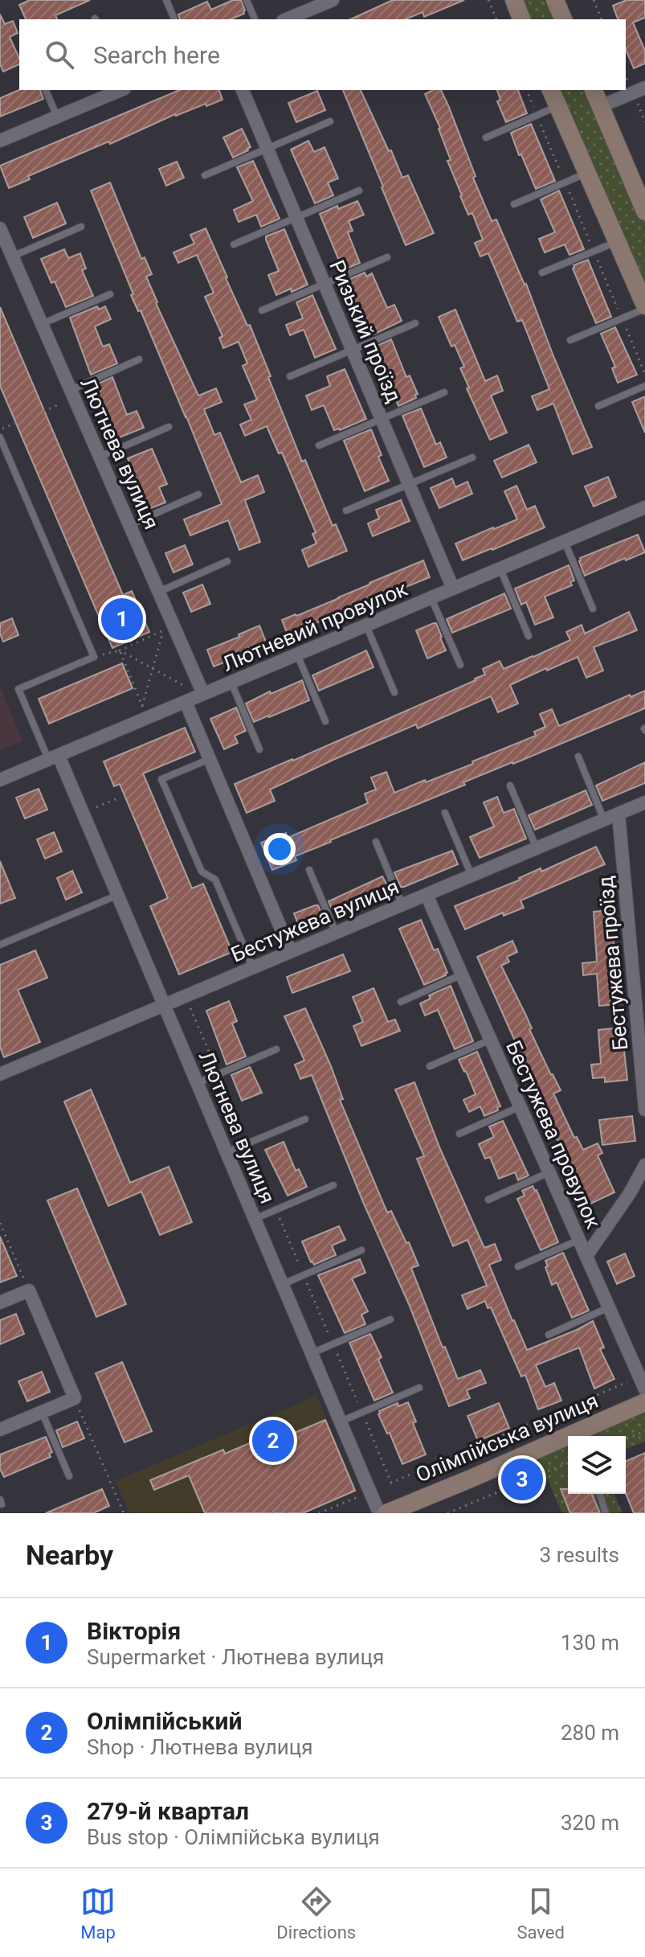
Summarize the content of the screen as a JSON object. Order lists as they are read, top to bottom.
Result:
{
  "streets": {
    "main road": ["Олімпійська вулиця"],
    "street": [
      "Ризький проїзд",
      "Лютнева вулиця",
      "Лютневий провулок",
      "Бестужева вулиця",
      "Бестужева проїзд",
      "Бестужева провулок"
    ]
  },
  "crossings": [
    ["Ризький проїзд", "Лютневий провулок"],
    ["Лютнева вулиця", "Лютневий провулок"],
    ["Лютнева вулиця", "Бестужева вулиця"],
    ["Бестужева вулиця", "Бестужева проїзд"],
    ["Бестужева вулиця", "Бестужева провулок"]
  ],
  "page": {
    "search": "Search here",
    "pins": ["1", "2", "3"],
    "heading": ["Nearby", "3 results"],
    "list": [
      {
        "mark": "1",
        "name": "Вікторія",
        "note": "Supermarket · Лютнева вулиця",
        "value": "130 m"
      },
      {
        "mark": "2",
        "name": "Олімпійський",
        "note": "Shop · Лютнева вулиця",
        "value": "280 m"
      },
      {
        "mark": "3",
        "name": "279-й квартал",
        "note": "Bus stop · Олімпійська вулиця",
        "value": "320 m"
      }
    ],
    "nav": ["Map", "Directions", "Saved"]
  }
}
